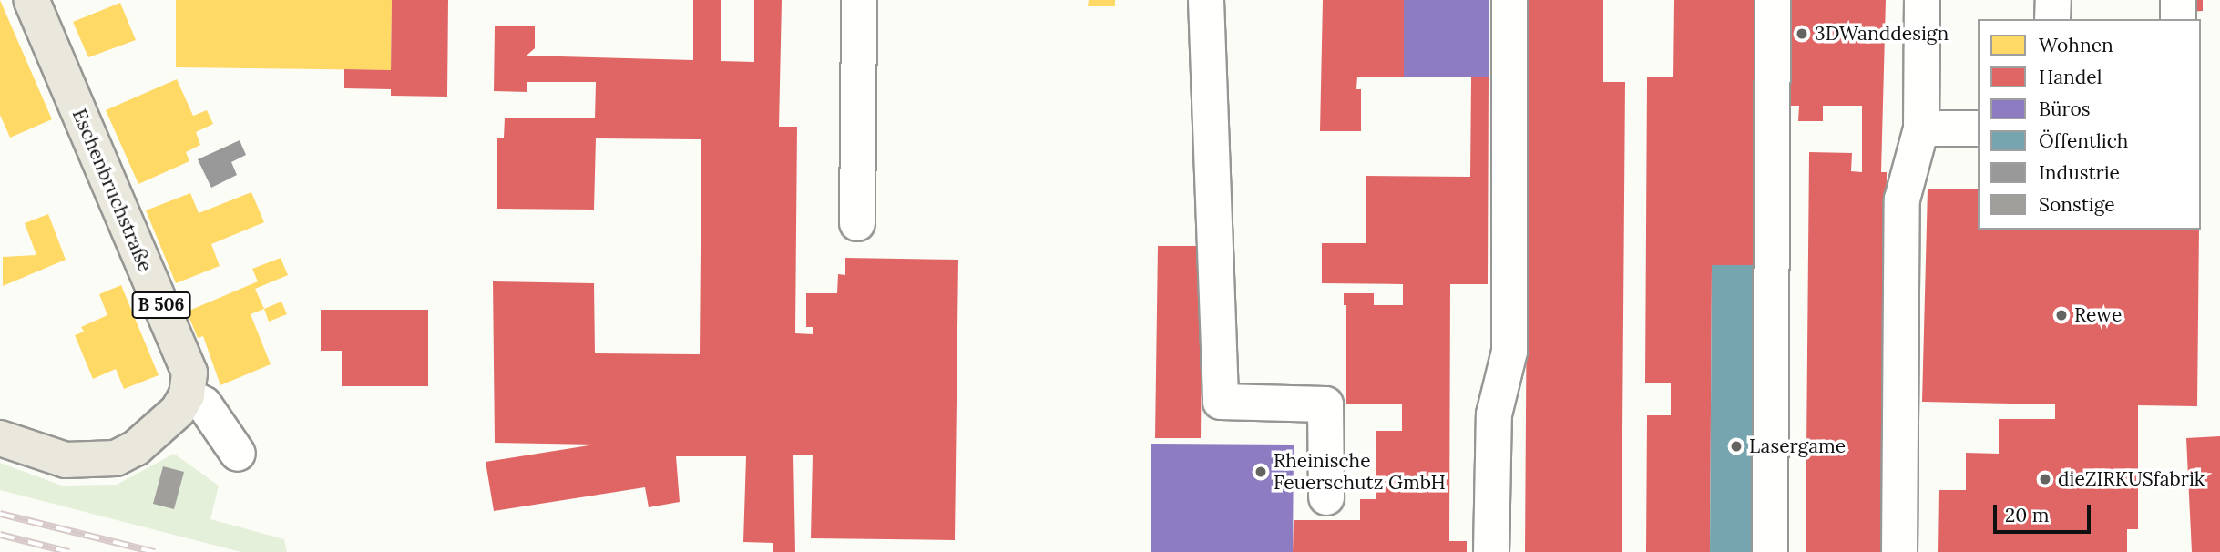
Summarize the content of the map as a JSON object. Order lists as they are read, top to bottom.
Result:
{
  "streets": {
    "main road": ["Eschenbruchstraße", "B 506"]
  },
  "places": [
    "3DWanddesign",
    "Rewe",
    "Lasergame",
    "Rheinische Feuerschutz GmbH",
    "dieZIRKUSfabrik"
  ],
  "legend": [
    "Wohnen",
    "Handel",
    "Büros",
    "Öffentlich",
    "Industrie",
    "Sonstige"
  ],
  "scale_bar": "20 m"
}
